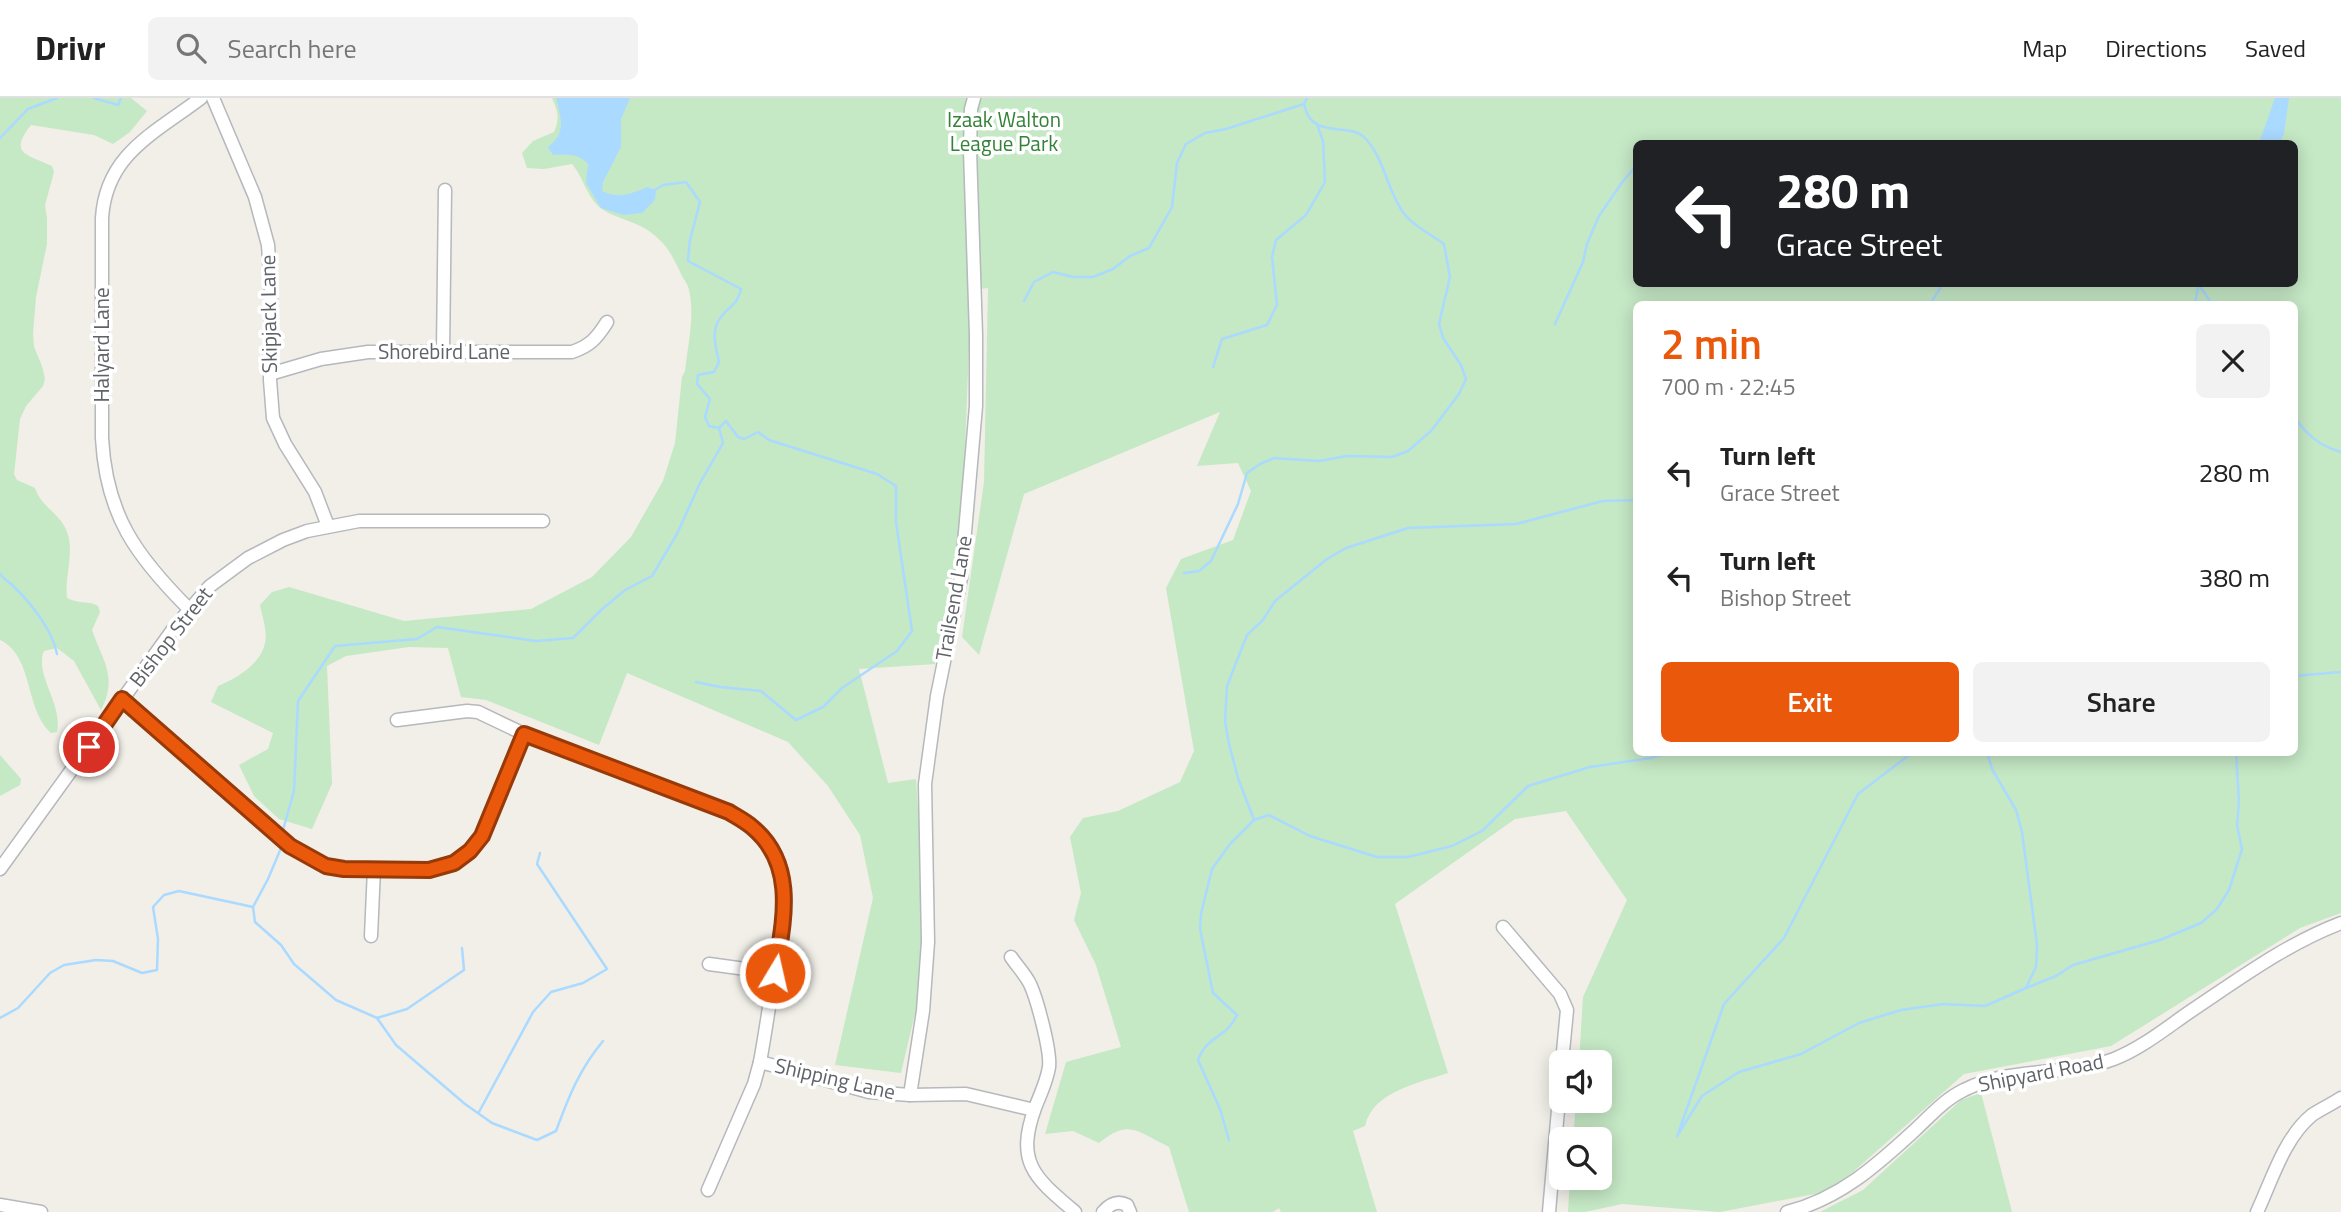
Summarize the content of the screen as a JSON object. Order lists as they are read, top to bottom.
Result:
{
  "streets": {
    "street": [
      "Skipjack Lane",
      "Halyard Lane",
      "Shorebird Lane",
      "Trailsend Lane",
      "Bishop Street",
      "Shipyard Road",
      "Shipping Lane"
    ]
  },
  "crossings": [
    ["Skipjack Lane", "Shorebird Lane"],
    ["Skipjack Lane", "Bishop Street"],
    ["Halyard Lane", "Bishop Street"],
    ["Trailsend Lane", "Shipping Lane"]
  ],
  "parks": ["Izaak Walton League Park"],
  "page": {
    "header": "Drivr",
    "search": "Search here",
    "nav": ["Map", "Directions", "Saved"],
    "turn": ["280 m", "Grace Street"],
    "heading": ["2 min", "700 m · 22:45"],
    "list": [
      {
        "name": "Turn left",
        "note": "Grace Street",
        "value": "280 m"
      },
      {
        "name": "Turn left",
        "note": "Bishop Street",
        "value": "380 m"
      }
    ],
    "buttons": ["Exit", "Share"]
  }
}
